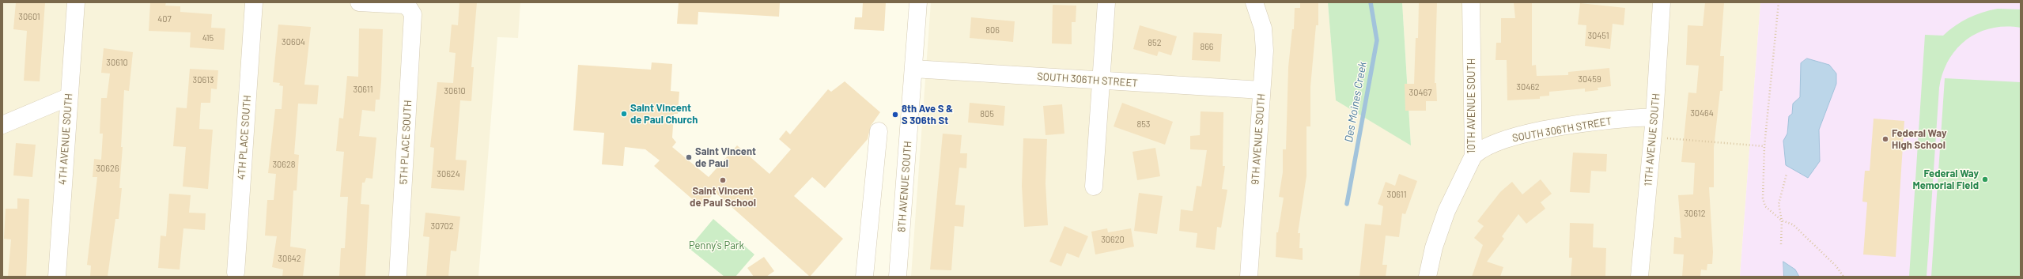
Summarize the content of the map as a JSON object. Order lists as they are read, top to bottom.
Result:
{
  "streets": {
    "street": [
      "SOUTH 306TH STREET",
      "10TH AVENUE SOUTH",
      "4TH PLACE SOUTH",
      "4TH AVENUE SOUTH",
      "9TH AVENUE SOUTH",
      "11TH AVENUE SOUTH",
      "5TH PLACE SOUTH",
      "8TH AVENUE SOUTH"
    ]
  },
  "crossings": [
    ["SOUTH 306TH STREET", "10TH AVENUE SOUTH"],
    ["SOUTH 306TH STREET", "9TH AVENUE SOUTH"],
    ["SOUTH 306TH STREET", "11TH AVENUE SOUTH"],
    ["SOUTH 306TH STREET", "8TH AVENUE SOUTH"]
  ],
  "water": ["Des Moines Creek"],
  "parks": ["Penny's Park"],
  "places": [
    "Saint Vincent de Paul Church",
    "8th Ave S & S 306th St",
    "Federal Way High School",
    "Saint Vincent de Paul",
    "Federal Way Memorial Field",
    "Saint Vincent de Paul School"
  ],
  "house_numbers": [
    "30601",
    "407",
    "806",
    "30451",
    "415",
    "30604",
    "852",
    "866",
    "30610",
    "30459",
    "30613",
    "30462",
    "30611",
    "30610",
    "30467",
    "30464",
    "805",
    "853",
    "30628",
    "30626",
    "30624",
    "30611",
    "30612",
    "30702",
    "30620",
    "30642"
  ]
}
